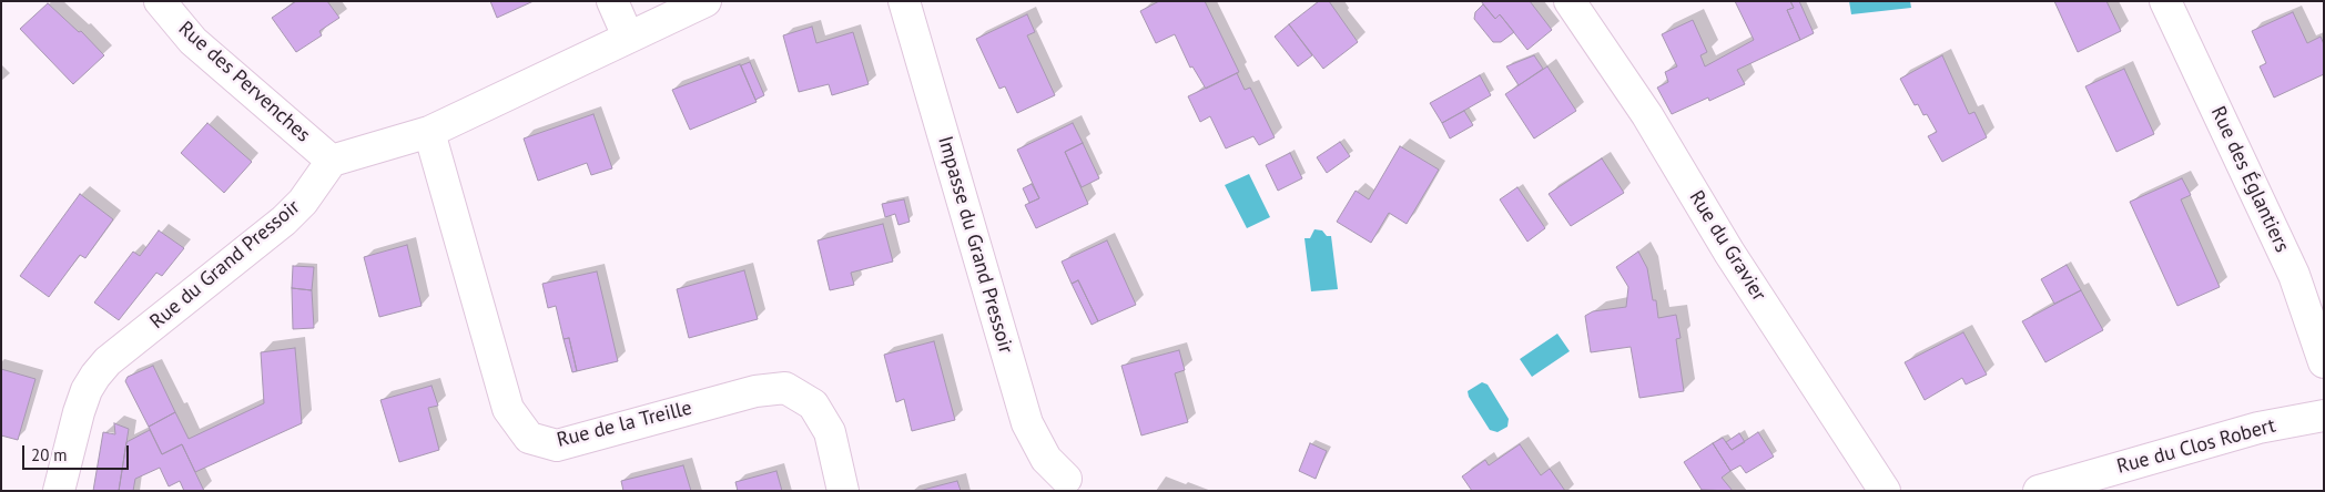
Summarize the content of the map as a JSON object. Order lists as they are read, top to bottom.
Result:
{
  "streets": {
    "street": [
      "Rue des Pervenches",
      "Rue des Églantiers",
      "Impasse du Grand Pressoir",
      "Rue du Gravier",
      "Rue du Grand Pressoir",
      "Rue de la Treille",
      "Rue du Clos Robert"
    ]
  },
  "crossings": [
    ["Rue des Pervenches", "Rue du Grand Pressoir"]
  ],
  "scale_bar": "20 m"
}
